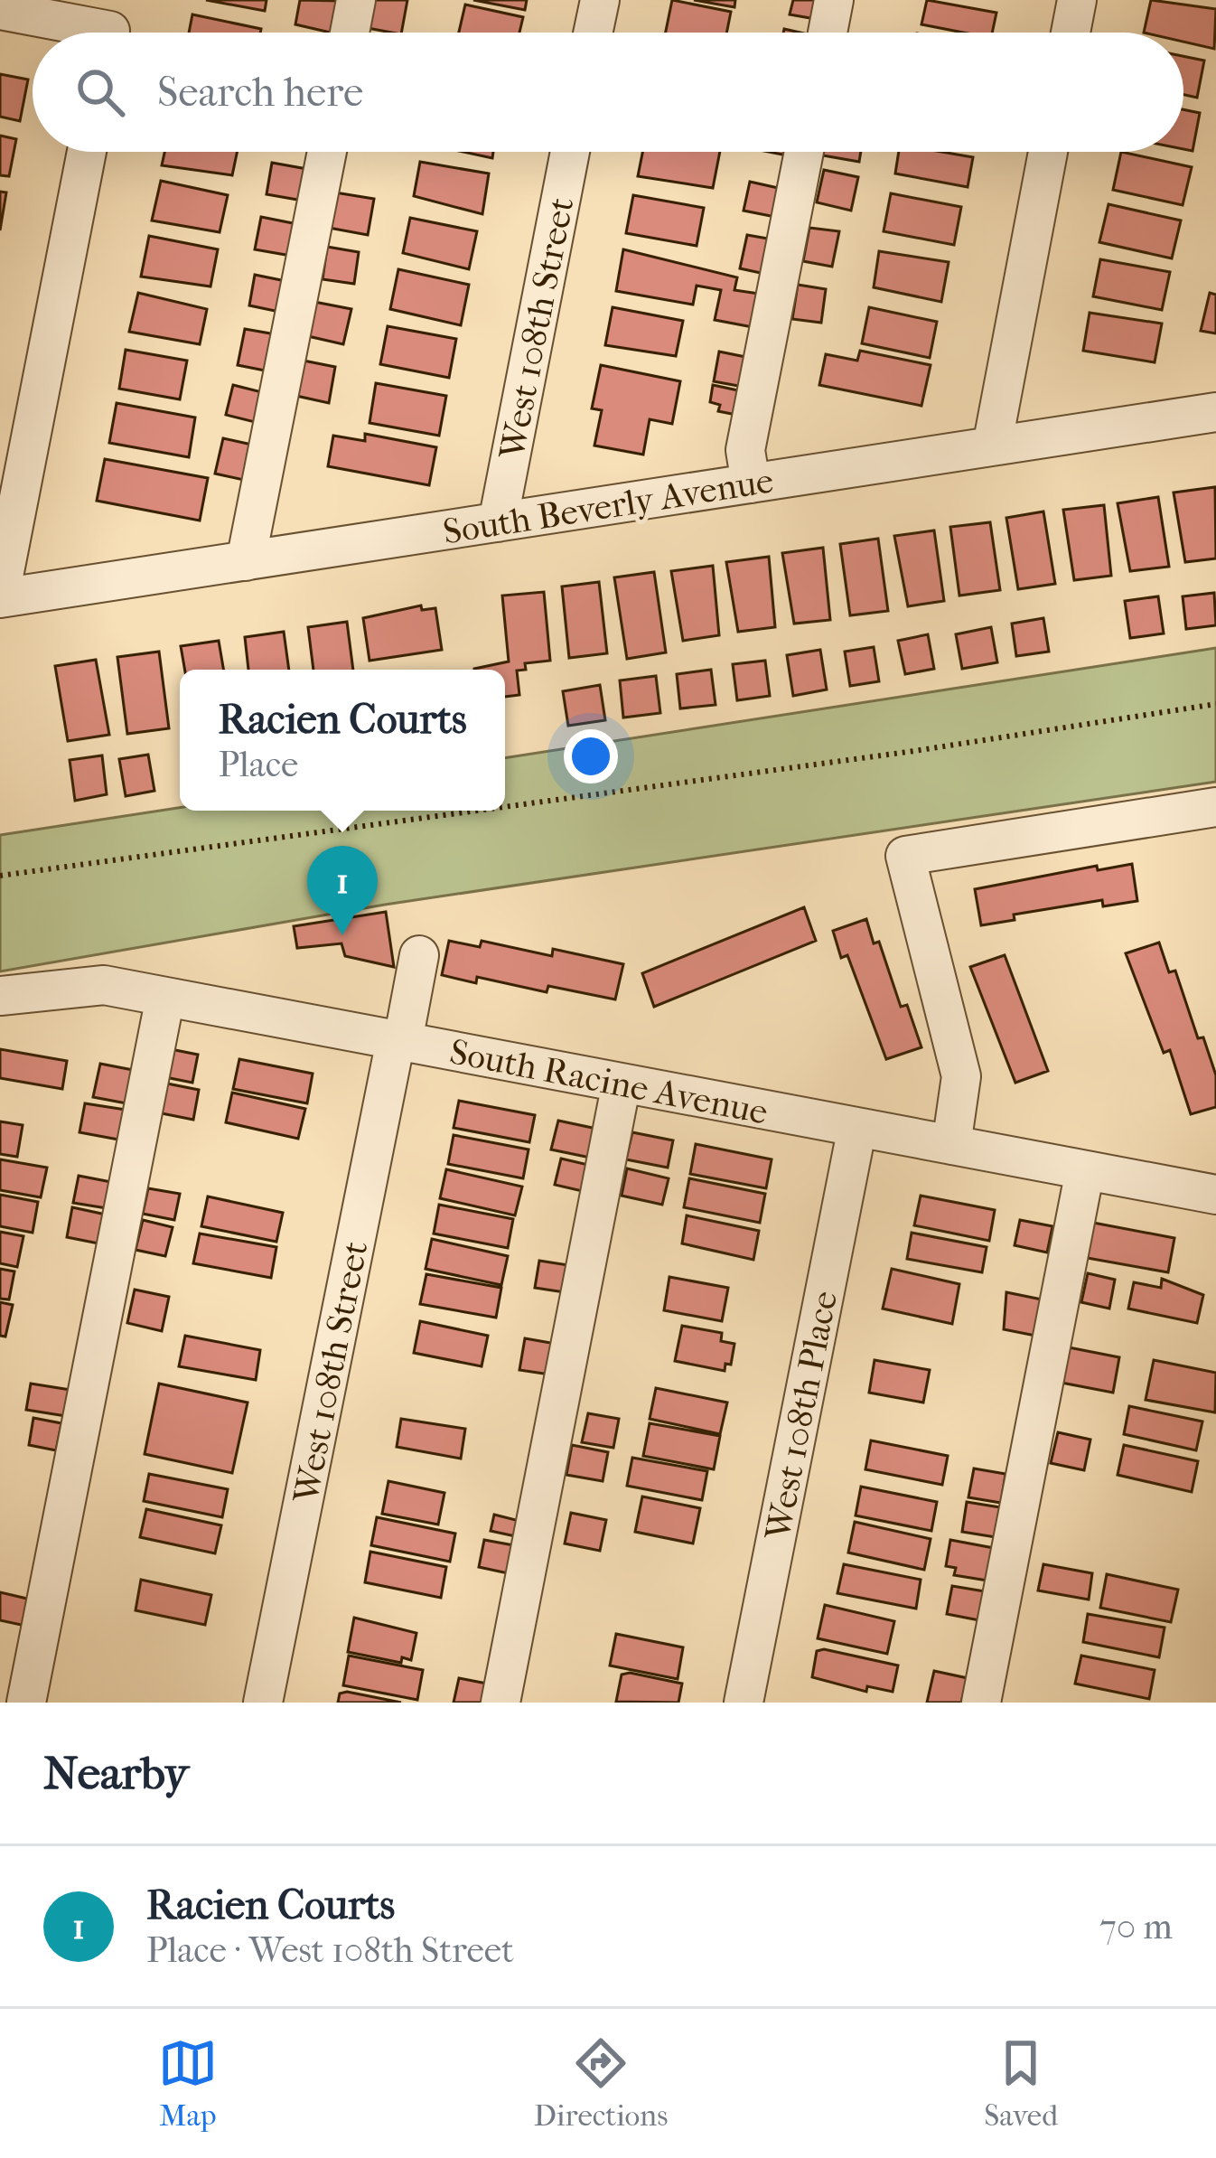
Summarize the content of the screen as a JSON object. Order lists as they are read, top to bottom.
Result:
{
  "streets": {
    "street": [
      "West 108th Street",
      "South Beverly Avenue",
      "South Racine Avenue",
      "West 108th Place"
    ]
  },
  "crossings": [
    ["West 108th Street", "South Beverly Avenue"],
    ["West 108th Street", "South Racine Avenue"],
    ["South Racine Avenue", "West 108th Place"]
  ],
  "page": {
    "search": "Search here",
    "popup": ["Racien Courts", "Place"],
    "pins": "1",
    "heading": "Nearby",
    "list": [
      {
        "mark": "1",
        "name": "Racien Courts",
        "note": "Place · West 108th Street",
        "value": "70 m"
      }
    ],
    "nav": ["Map", "Directions", "Saved"]
  }
}
